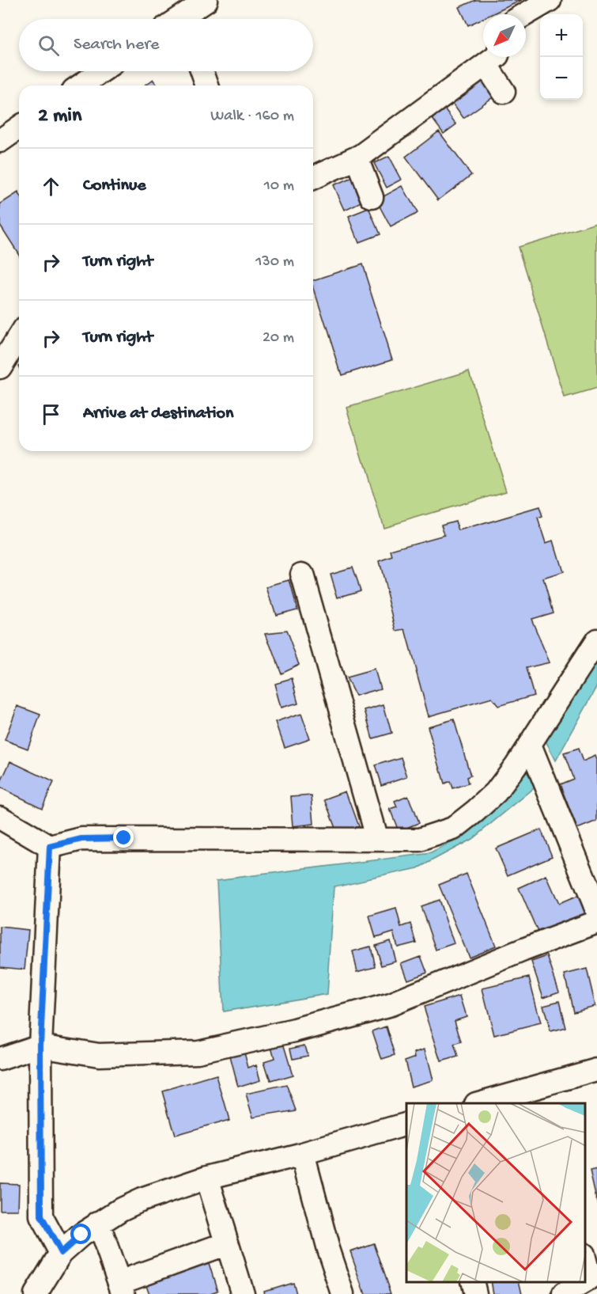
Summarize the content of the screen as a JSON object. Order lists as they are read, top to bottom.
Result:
{
  "north": "bottom left",
  "page": {
    "map_buttons": ["+", "−"],
    "search": "Search here",
    "heading": ["2 min", "Walk · 160 m"],
    "list": [
      ["Continue", "10 m"],
      ["Turn right", "130 m"],
      ["Turn right", "20 m"],
      "Arrive at destination"
    ]
  }
}
